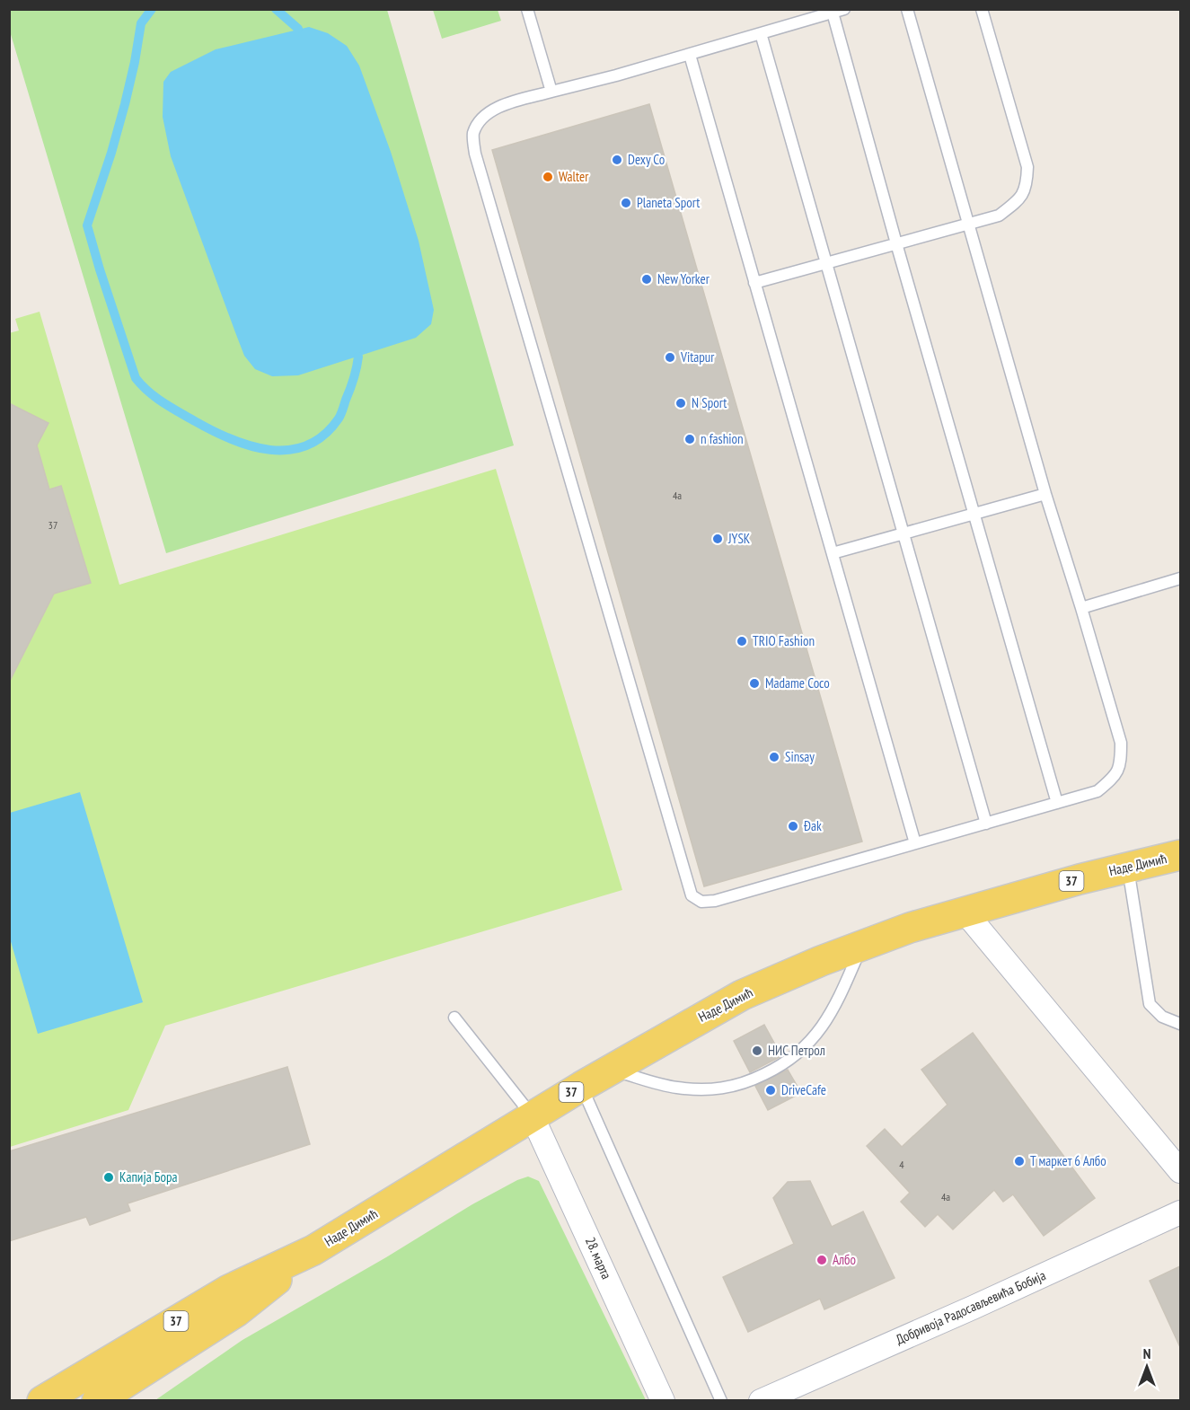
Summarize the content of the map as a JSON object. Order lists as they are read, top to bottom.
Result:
{
  "streets": {
    "main road": ["Наде Димић", "37"],
    "street": ["28. марта", "Добривоја Радосављевића Бобија"]
  },
  "crossings": [
    ["Наде Димић", "37"],
    ["Наде Димић", "28. марта"]
  ],
  "places": [
    "Dexy Co",
    "Walter",
    "Planeta Sport",
    "New Yorker",
    "Vitapur",
    "N Sport",
    "n fashion",
    "JYSK",
    "TRIO Fashion",
    "Madame Coco",
    "Sinsay",
    "Đak",
    "НИС Петрол",
    "DriveCafe",
    "Т маркет 6 Албо",
    "Капија Бора",
    "Албо"
  ],
  "house_numbers": [
    "4a",
    "37",
    "4",
    "4a"
  ],
  "north": "top"
}
